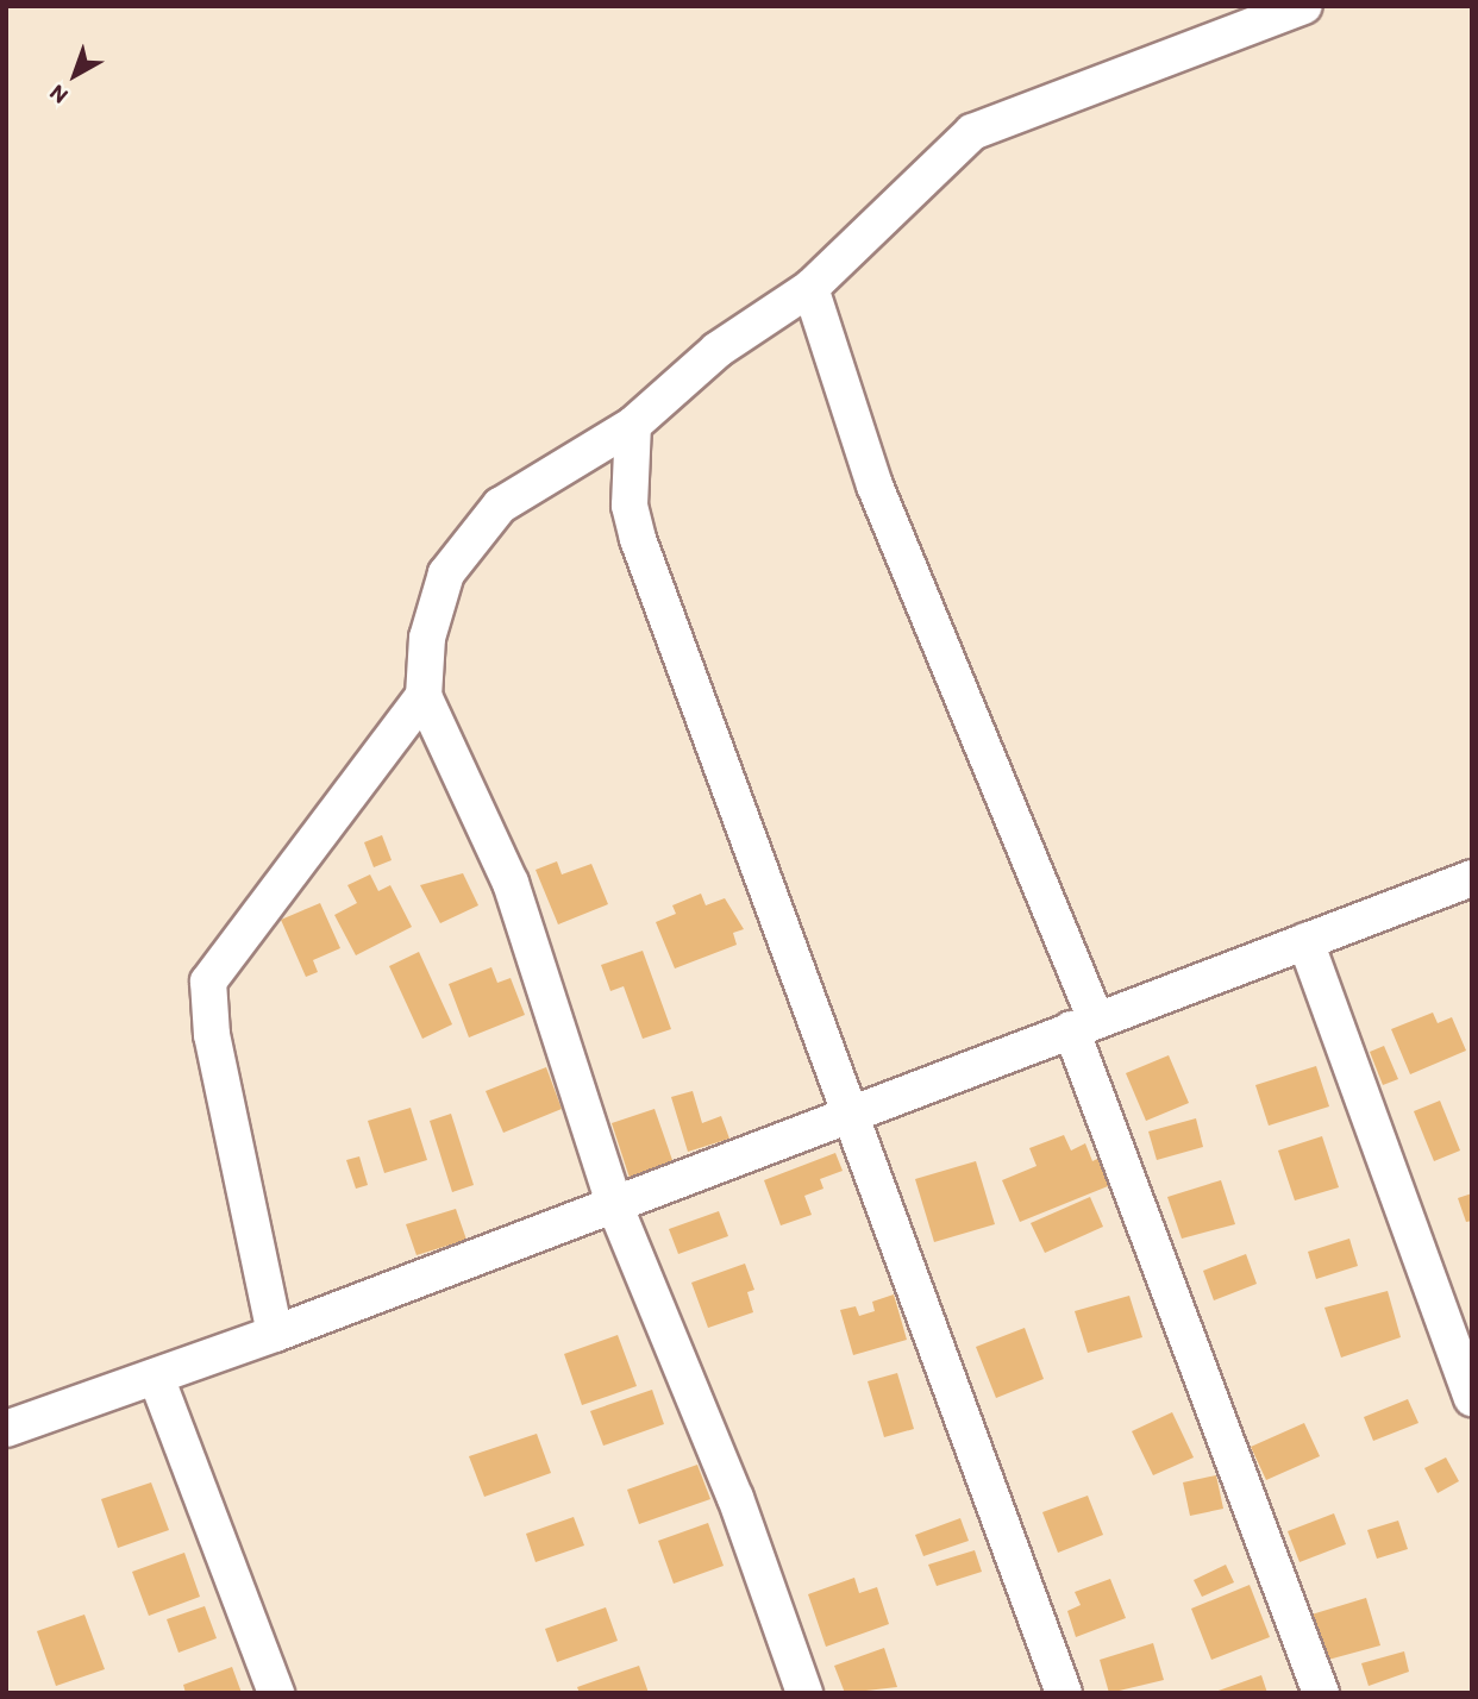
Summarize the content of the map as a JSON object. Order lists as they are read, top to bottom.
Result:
{
  "north": "bottom left"
}
